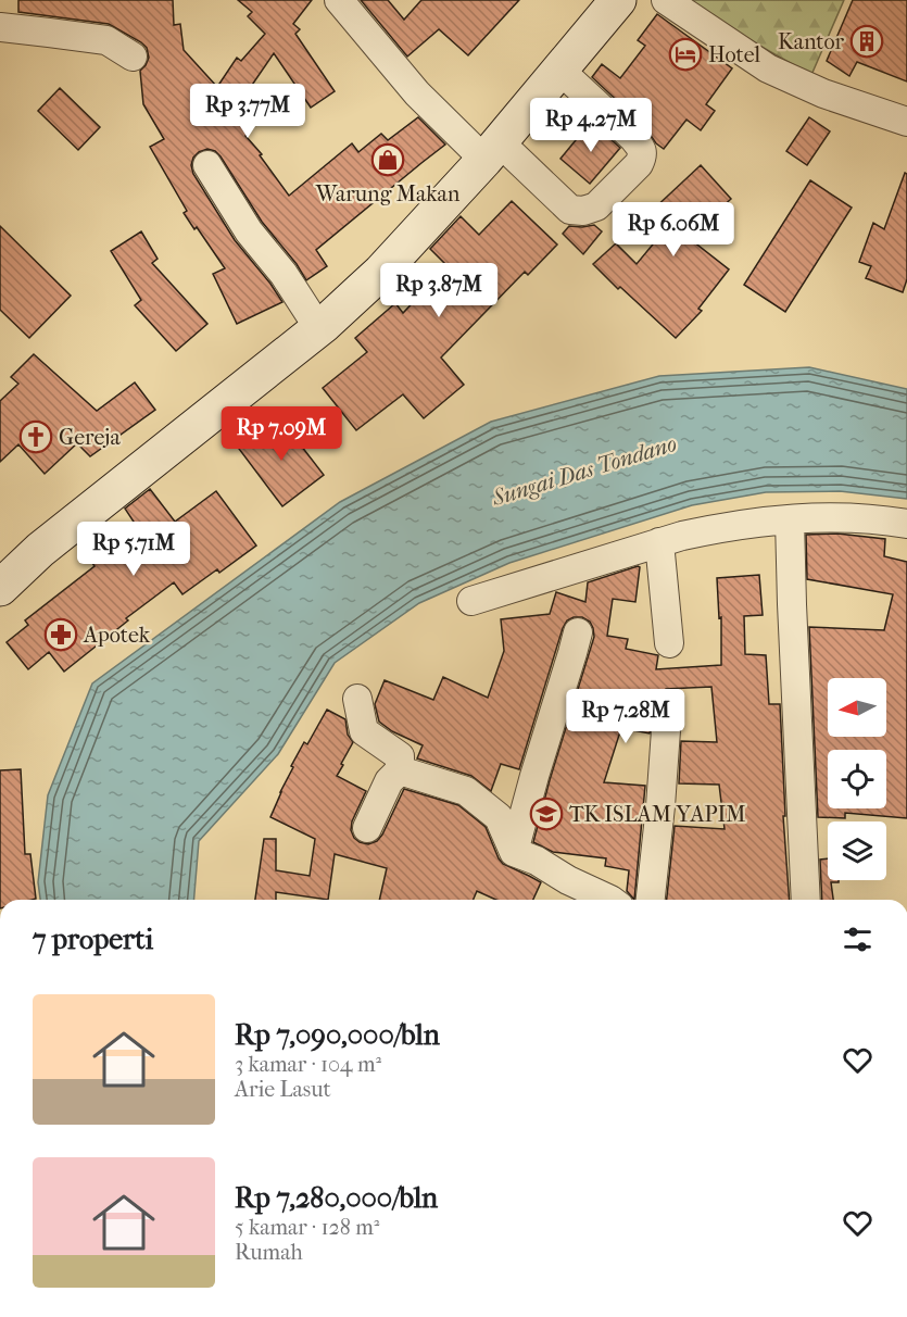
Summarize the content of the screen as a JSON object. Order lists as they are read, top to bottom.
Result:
{
  "water": ["Sungai Das Tondano"],
  "places": {
    "building": ["Kantor"],
    "hotel": ["Hotel"],
    "shop": ["Warung Makan"],
    "church": ["Gereja"],
    "pharmacy": ["Apotek"],
    "school or university": ["TK ISLAM YAPIM"]
  },
  "north": "left",
  "page": {
    "price": [
      "Rp 3.77M",
      "Rp 4.27M",
      "Rp 6.06M",
      "Rp 3.87M",
      "Rp 7.09M",
      "Rp 5.71M",
      "Rp 7.28M"
    ],
    "heading": "7 properti",
    "list": [
      {
        "name": "Rp 7,090,000/bln",
        "note": "3 kamar · 104 m² · Arie Lasut"
      },
      {
        "name": "Rp 7,280,000/bln",
        "note": "5 kamar · 128 m² · Rumah"
      }
    ]
  }
}
